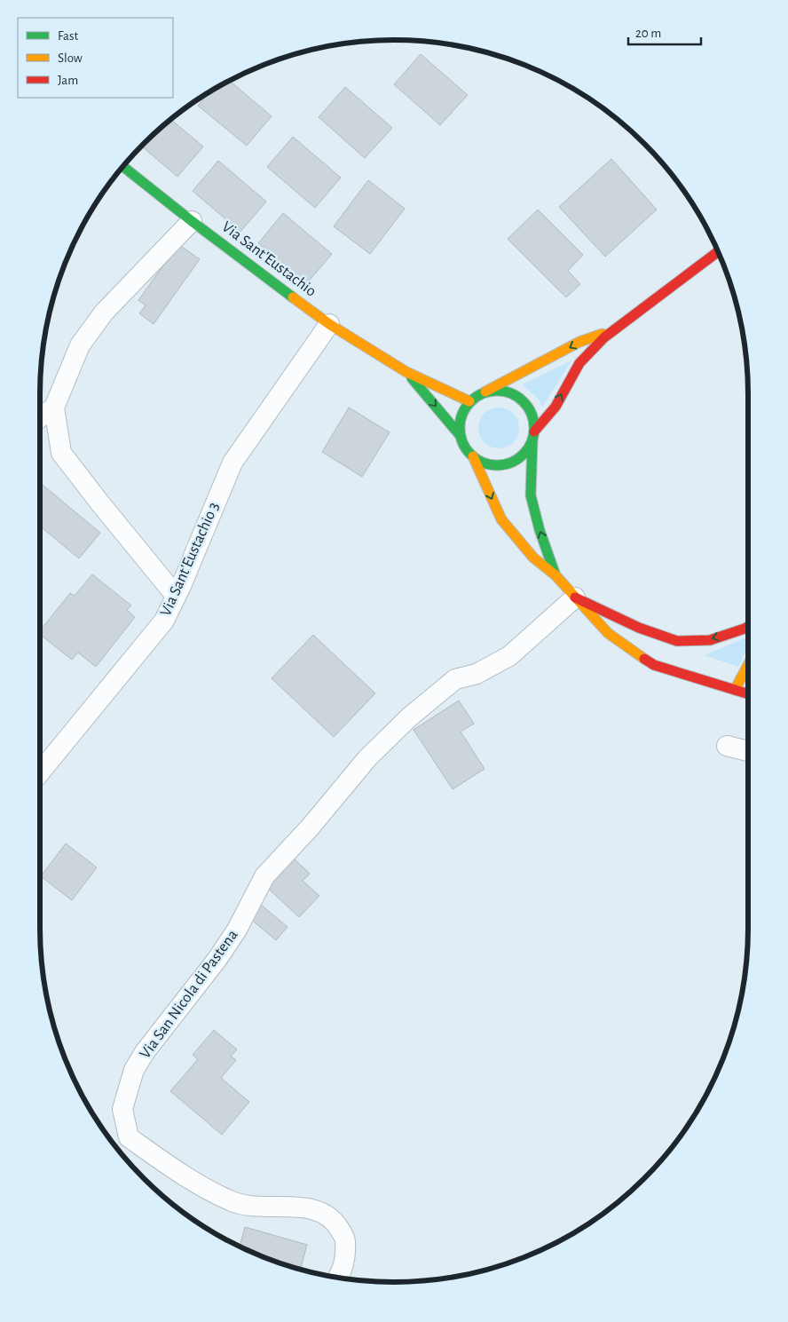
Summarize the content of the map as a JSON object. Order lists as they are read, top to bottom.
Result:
{
  "streets": {
    "main road": ["Via Sant'Eustachio"],
    "street": ["Via Sant'Eustachio 3", "Via San Nicola di Pastena"]
  },
  "crossings": [
    ["Via Sant'Eustachio", "Via Sant'Eustachio 3"]
  ],
  "legend": ["Fast", "Slow", "Jam"],
  "scale_bar": "20 m"
}
